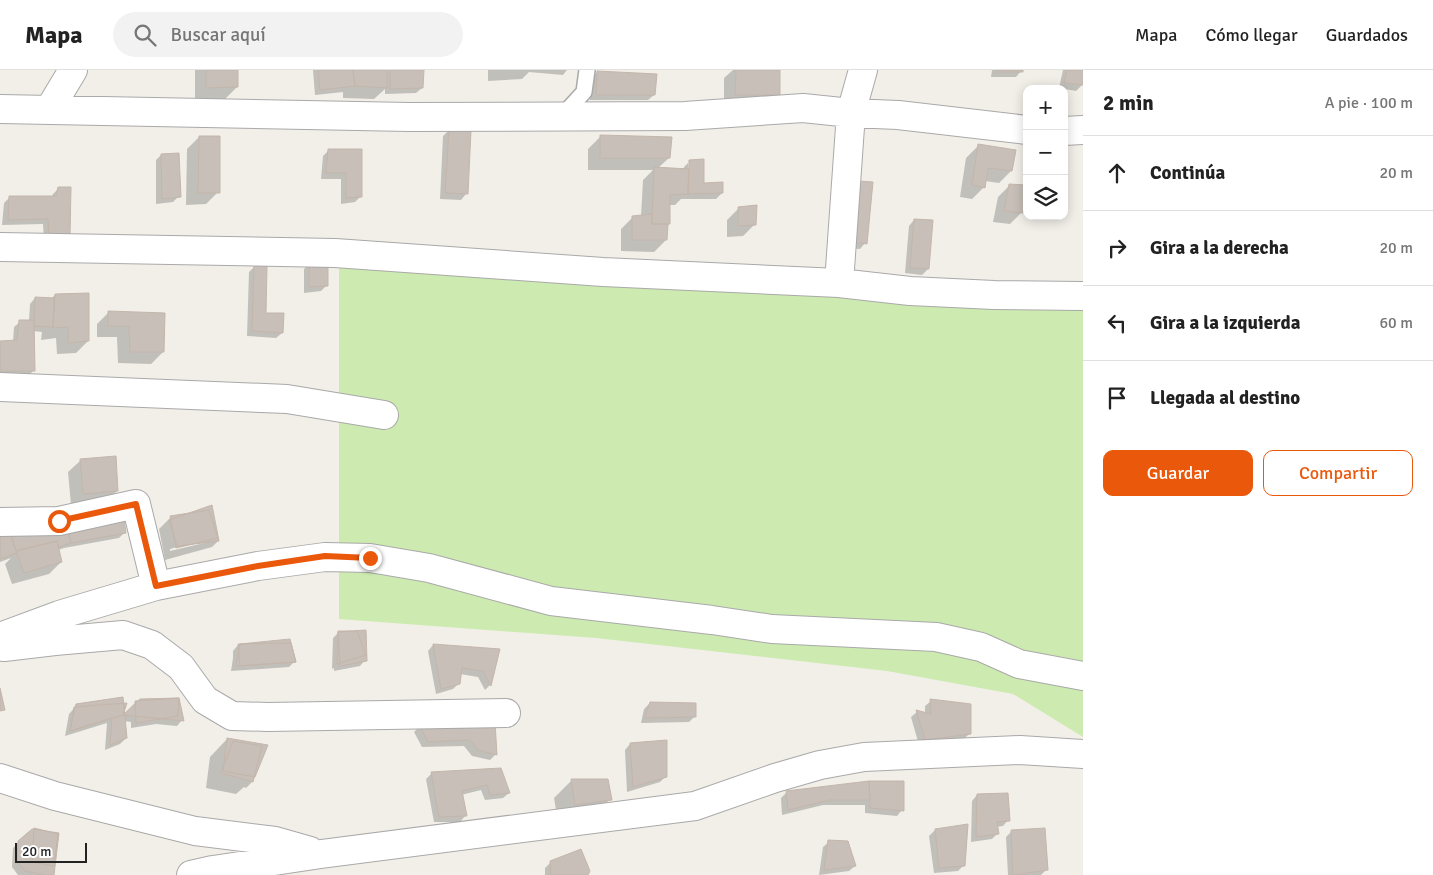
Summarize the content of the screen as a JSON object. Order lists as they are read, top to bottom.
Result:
{
  "scale_bar": "20 m",
  "page": {
    "header": "Mapa",
    "search": "Buscar aquí",
    "nav": ["Mapa", "Cómo llegar", "Guardados"],
    "heading": ["2 min", "A pie · 100 m"],
    "map_buttons": ["+", "−"],
    "list": [
      ["Continúa", "20 m"],
      ["Gira a la derecha", "20 m"],
      ["Gira a la izquierda", "60 m"],
      "Llegada al destino"
    ],
    "buttons": ["Guardar", "Compartir"],
    "scale": "20 m"
  }
}
